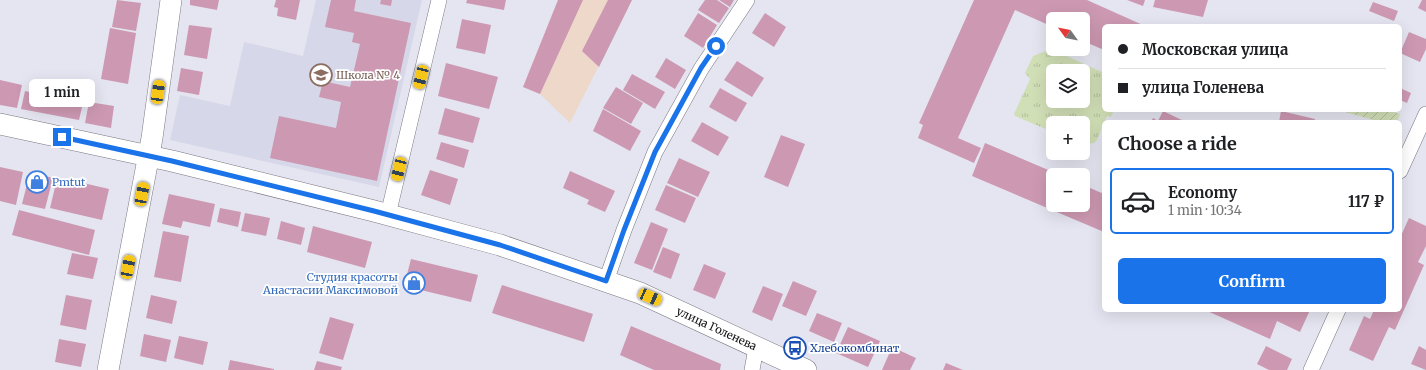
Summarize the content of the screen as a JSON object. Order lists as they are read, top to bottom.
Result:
{
  "streets": {
    "main road": ["улица Голенева"]
  },
  "places": {
    "school or university": ["Школа № 4"],
    "shop": ["Pmtut", "Студия красоты Анастасии Максимовой"],
    "bus stop": ["Хлебокомбинат"]
  },
  "north": "top left",
  "page": {
    "map_buttons": ["+", "−"],
    "banner": ["Московская улица", "улица Голенева"],
    "bubble": "1 min",
    "heading": "Choose a ride",
    "list": [
      {
        "name": "Economy",
        "note": "1 min · 10:34",
        "value": "117 ₽"
      }
    ],
    "buttons": "Confirm"
  }
}
